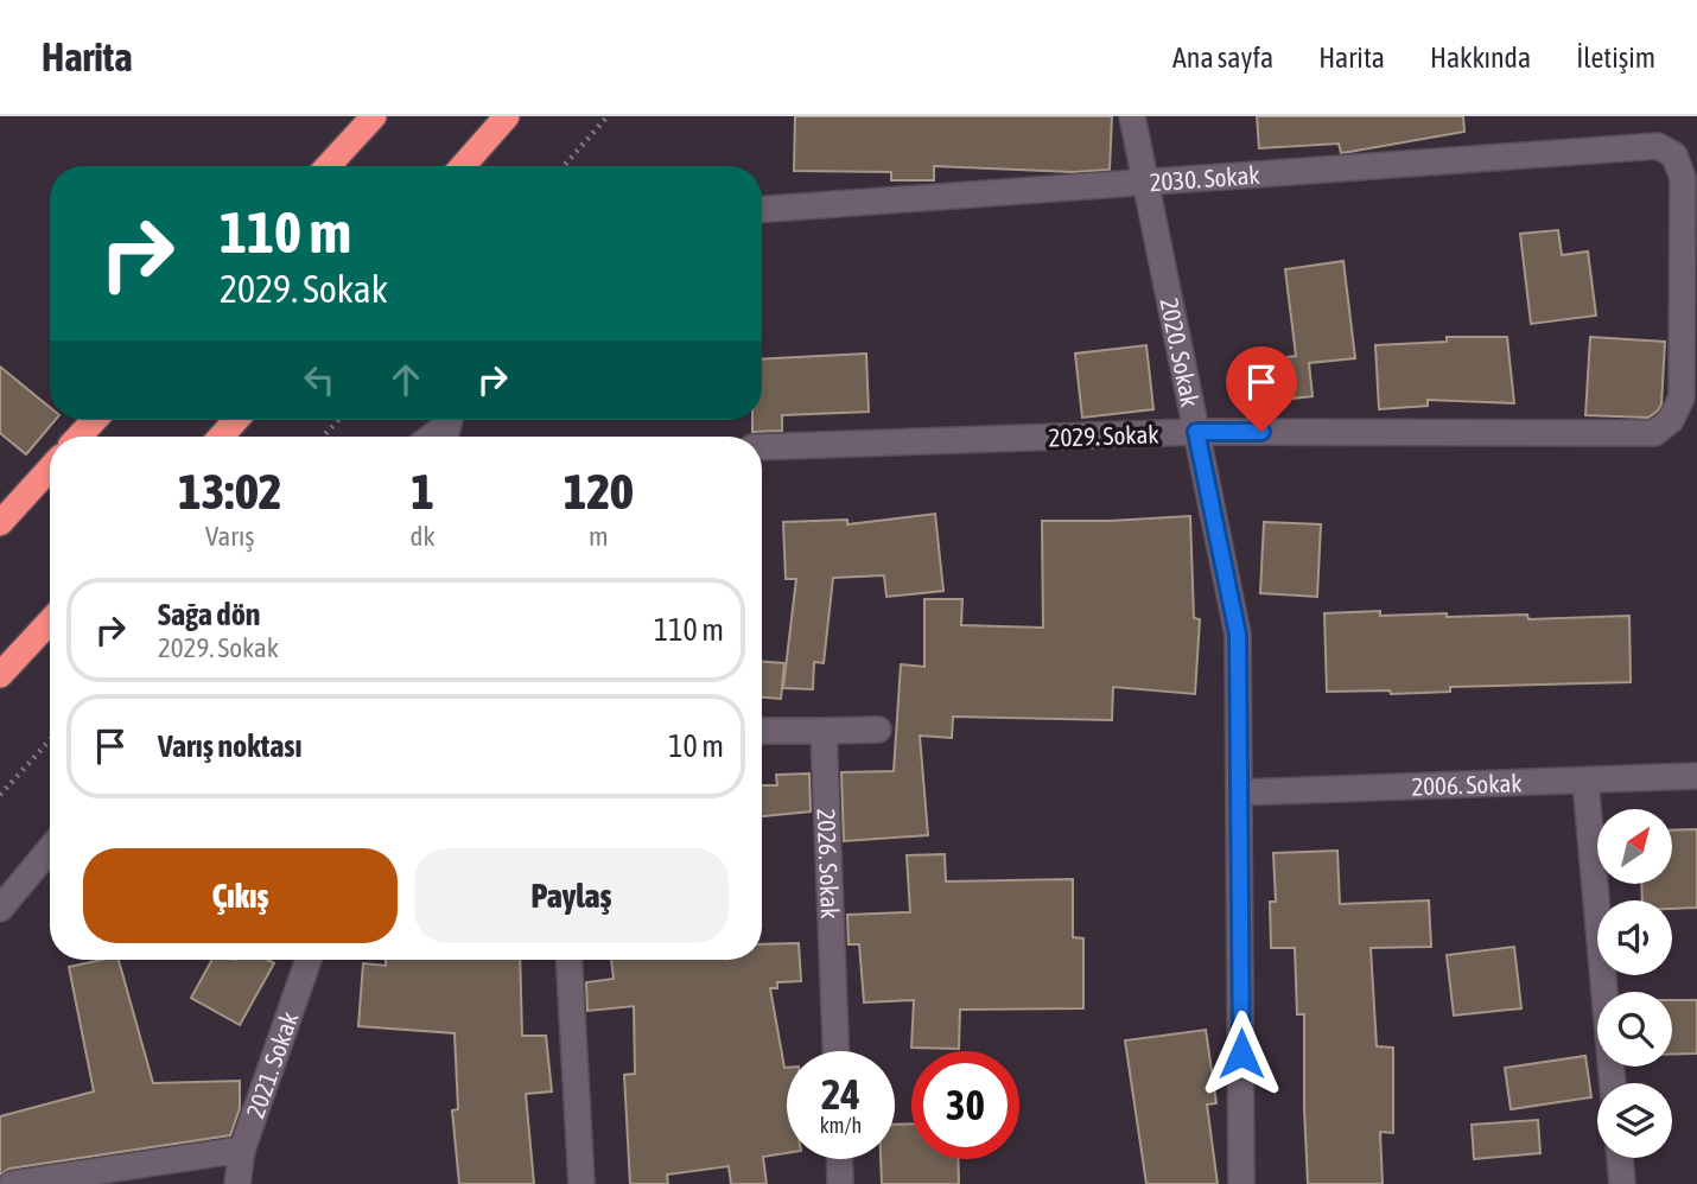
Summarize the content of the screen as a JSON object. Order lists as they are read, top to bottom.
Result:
{
  "streets": {
    "street": [
      "2030. Sokak",
      "2020. Sokak",
      "2029. Sokak",
      "2006. Sokak",
      "2026. Sokak",
      "2021. Sokak"
    ]
  },
  "crossings": [
    ["2030. Sokak", "2020. Sokak"],
    ["2030. Sokak", "2029. Sokak"],
    ["2020. Sokak", "2029. Sokak"],
    ["2020. Sokak", "2006. Sokak"]
  ],
  "north": "top right",
  "page": {
    "header": "Harita",
    "nav": [
      "Ana sayfa",
      "Harita",
      "Hakkında",
      "İletişim"
    ],
    "turn": ["110 m", "2029. Sokak"],
    "eta": [
      "13:02",
      "Varış",
      "1",
      "dk",
      "120",
      "m"
    ],
    "list": [
      {
        "name": "Sağa dön",
        "note": "2029. Sokak",
        "value": "110 m"
      },
      {
        "name": "Varış noktası",
        "value": "10 m"
      }
    ],
    "buttons": ["Çıkış", "Paylaş"],
    "speed": "24 km/h",
    "limit": "30"
  }
}
